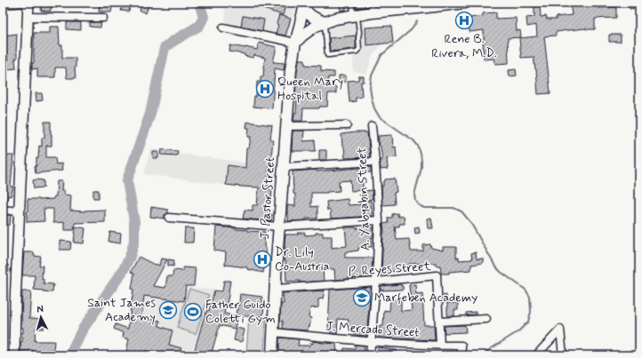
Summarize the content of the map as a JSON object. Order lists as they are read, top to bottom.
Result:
{
  "streets": {
    "main road": ["J. Pastor Street"],
    "street": ["A. Yabyabin Street", "P. Reyes Street", "J. Mercado Street"]
  },
  "crossings": [
    ["J. Pastor Street", "P. Reyes Street"],
    ["J. Pastor Street", "J. Mercado Street"],
    ["A. Yabyabin Street", "P. Reyes Street"],
    ["A. Yabyabin Street", "J. Mercado Street"],
    ["P. Reyes Street", "J. Mercado Street"]
  ],
  "places": {
    "hospital": ["Rene B. Rivera, M.D.", "Queen Mary Hospital", "Dr. Lily Co-Austria"],
    "school or university": ["Marfeben Academy", "Saint James Academy"],
    "sports": ["Father Guido Coletti Gym"]
  },
  "north": "top"
}
